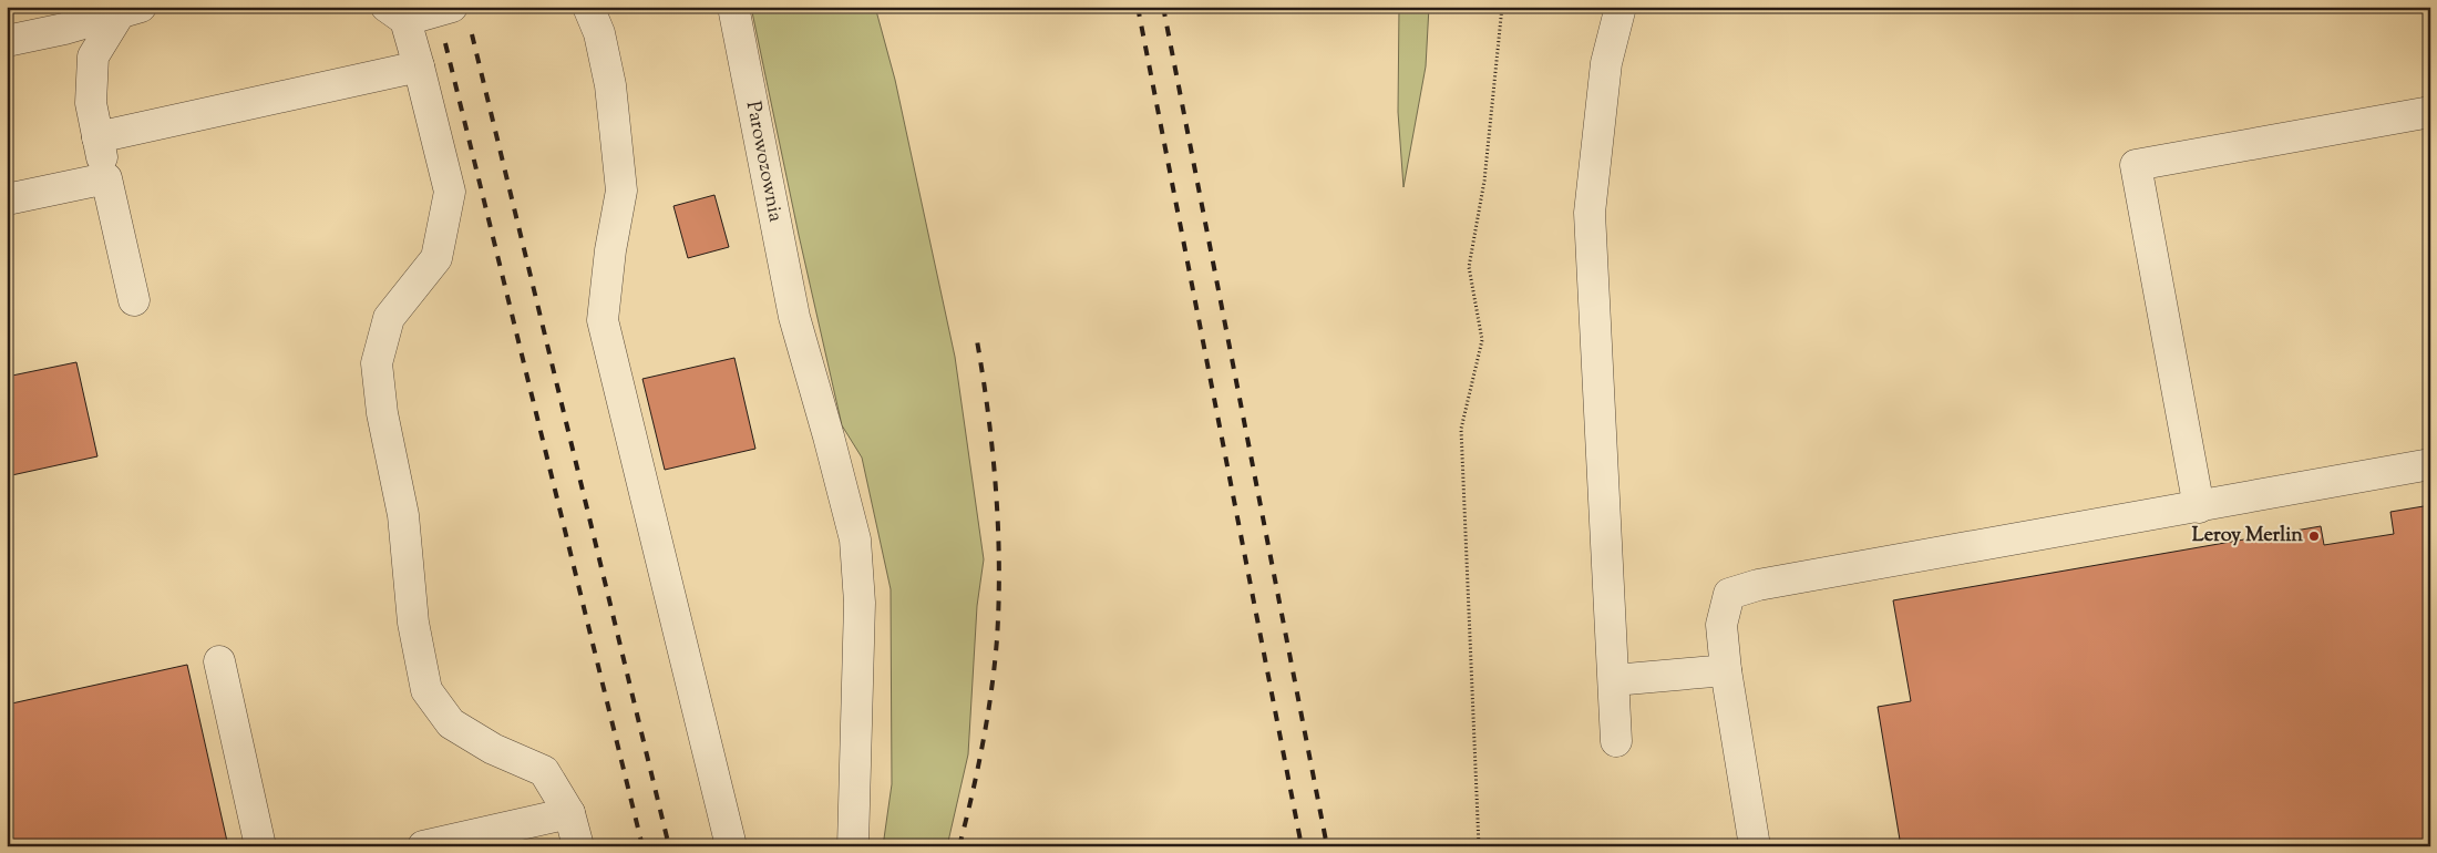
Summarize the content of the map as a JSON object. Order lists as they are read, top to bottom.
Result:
{
  "streets": {
    "street": ["Parowozownia"]
  },
  "places": ["Leroy Merlin"]
}
